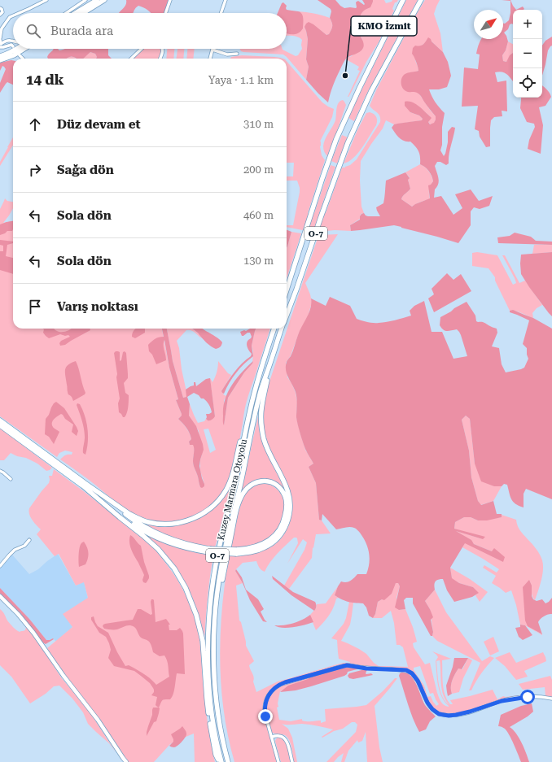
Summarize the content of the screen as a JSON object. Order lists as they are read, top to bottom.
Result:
{
  "streets": {
    "highway": ["O-7", "Kuzey Marmara Otoyolu"]
  },
  "crossings": [
    ["O-7", "Kuzey Marmara Otoyolu"]
  ],
  "places": ["KMO İzmit"],
  "north": "top right",
  "page": {
    "map_buttons": ["+", "−"],
    "search": "Burada ara",
    "heading": ["14 dk", "Yaya · 1.1 km"],
    "list": [
      ["Düz devam et", "310 m"],
      ["Sağa dön", "200 m"],
      ["Sola dön", "460 m"],
      ["Sola dön", "130 m"],
      "Varış noktası"
    ]
  }
}
